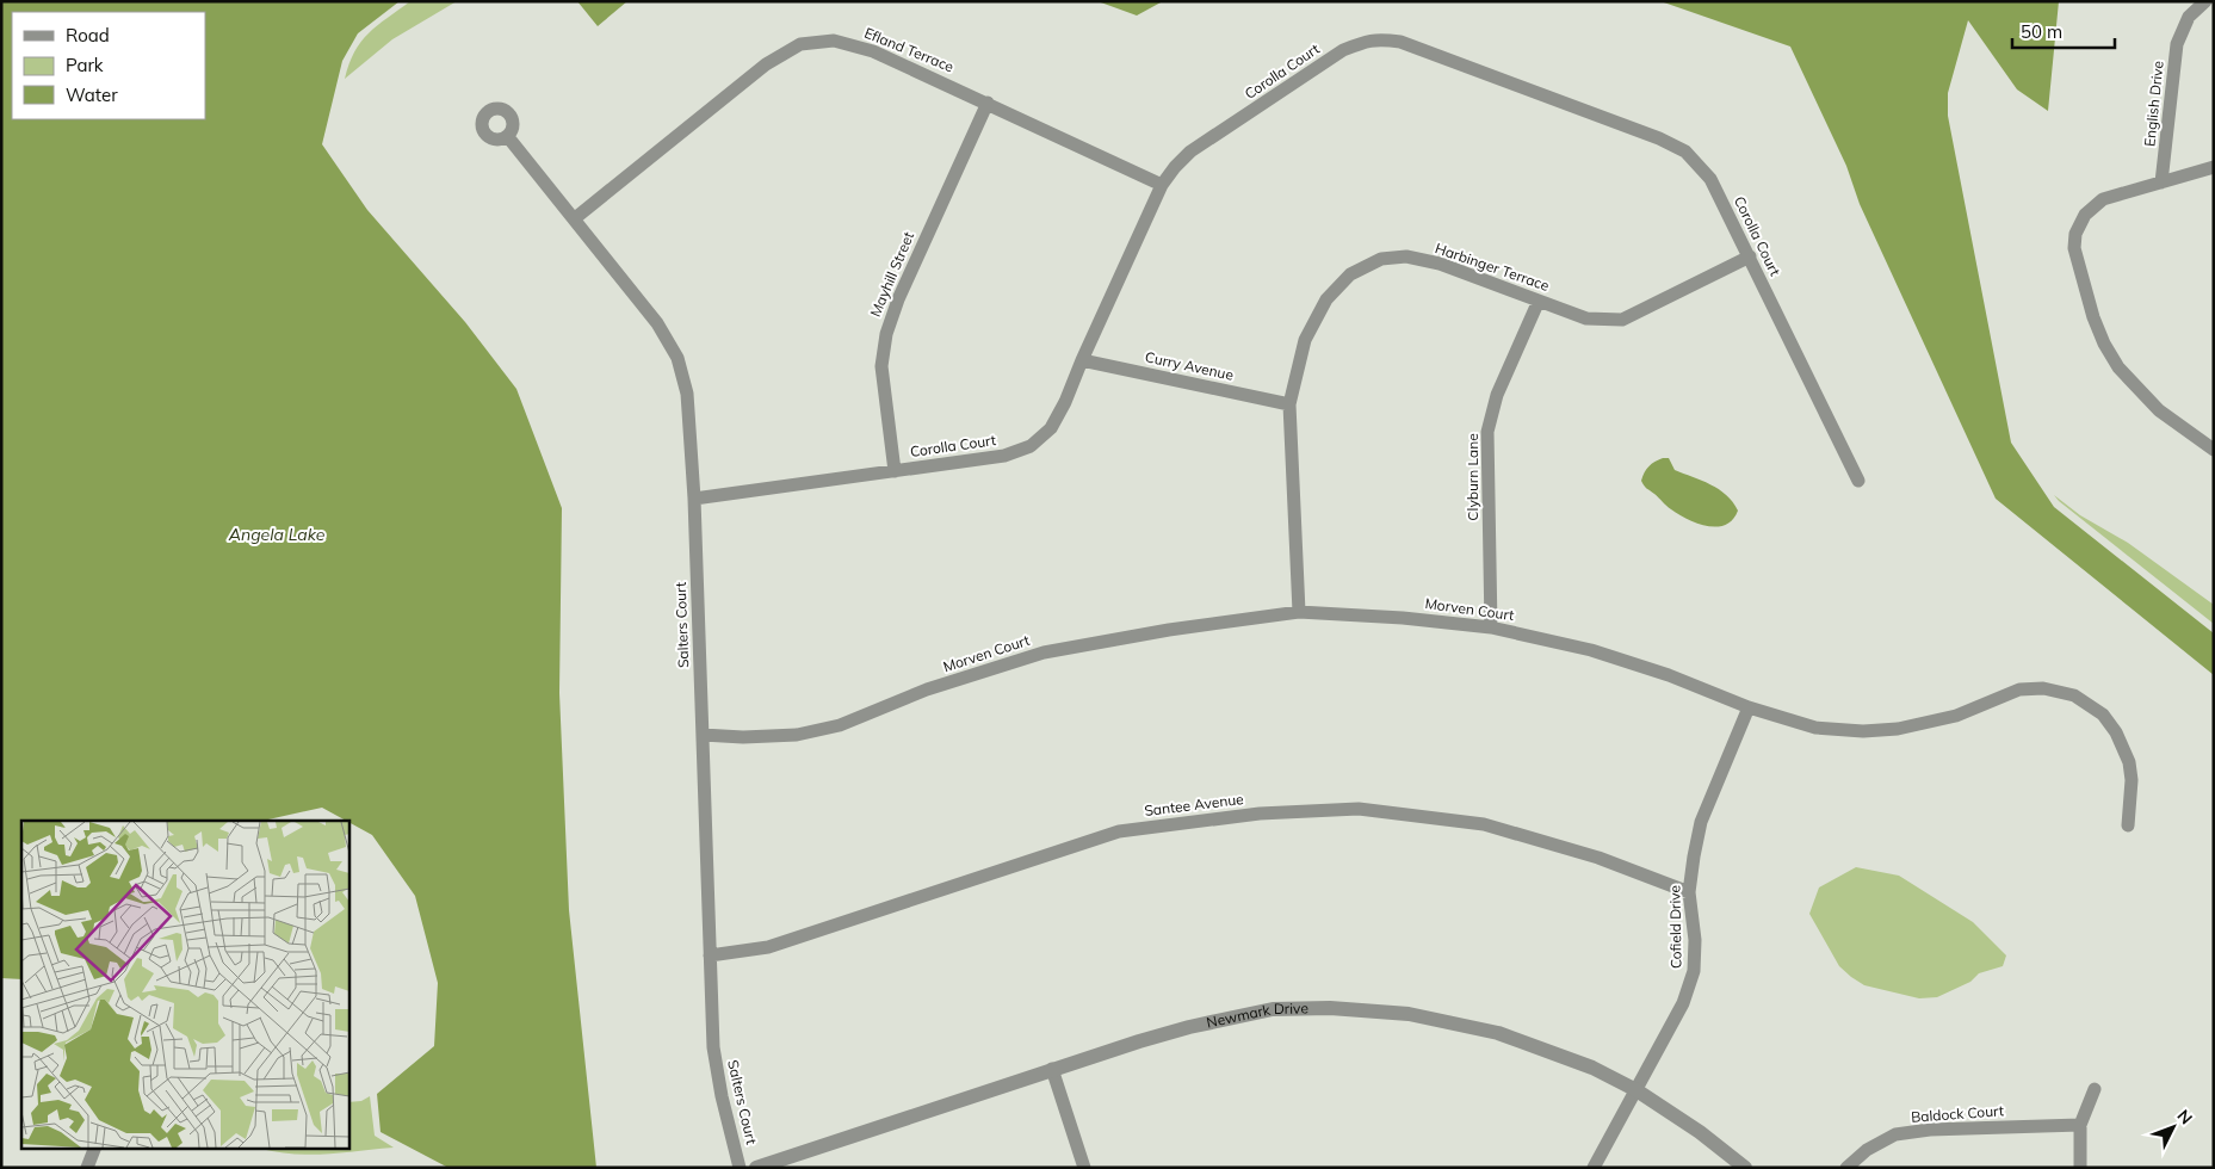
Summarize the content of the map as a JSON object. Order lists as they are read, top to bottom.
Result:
{
  "streets": {
    "street": [
      "Efland Terrace",
      "Corolla Court",
      "English Drive",
      "Harbinger Terrace",
      "Mayhill Street",
      "Curry Avenue",
      "Clyburn Lane",
      "Morven Court",
      "Salters Court",
      "Santee Avenue",
      "Cofield Drive",
      "Newmark Drive",
      "Baldock Court"
    ]
  },
  "crossings": [
    ["Efland Terrace", "Corolla Court"],
    ["Efland Terrace", "Mayhill Street"],
    ["Efland Terrace", "Salters Court"],
    ["Corolla Court", "Harbinger Terrace"],
    ["Corolla Court", "Mayhill Street"],
    ["Corolla Court", "Curry Avenue"],
    ["Corolla Court", "Salters Court"],
    ["Harbinger Terrace", "Curry Avenue"],
    ["Harbinger Terrace", "Clyburn Lane"],
    ["Harbinger Terrace", "Morven Court"],
    ["Clyburn Lane", "Morven Court"],
    ["Morven Court", "Salters Court"],
    ["Morven Court", "Cofield Drive"],
    ["Salters Court", "Santee Avenue"],
    ["Santee Avenue", "Cofield Drive"],
    ["Cofield Drive", "Newmark Drive"]
  ],
  "water": ["Angela Lake"],
  "legend": ["Road", "Park", "Water"],
  "scale_bar": "50 m",
  "north": "top right"
}
